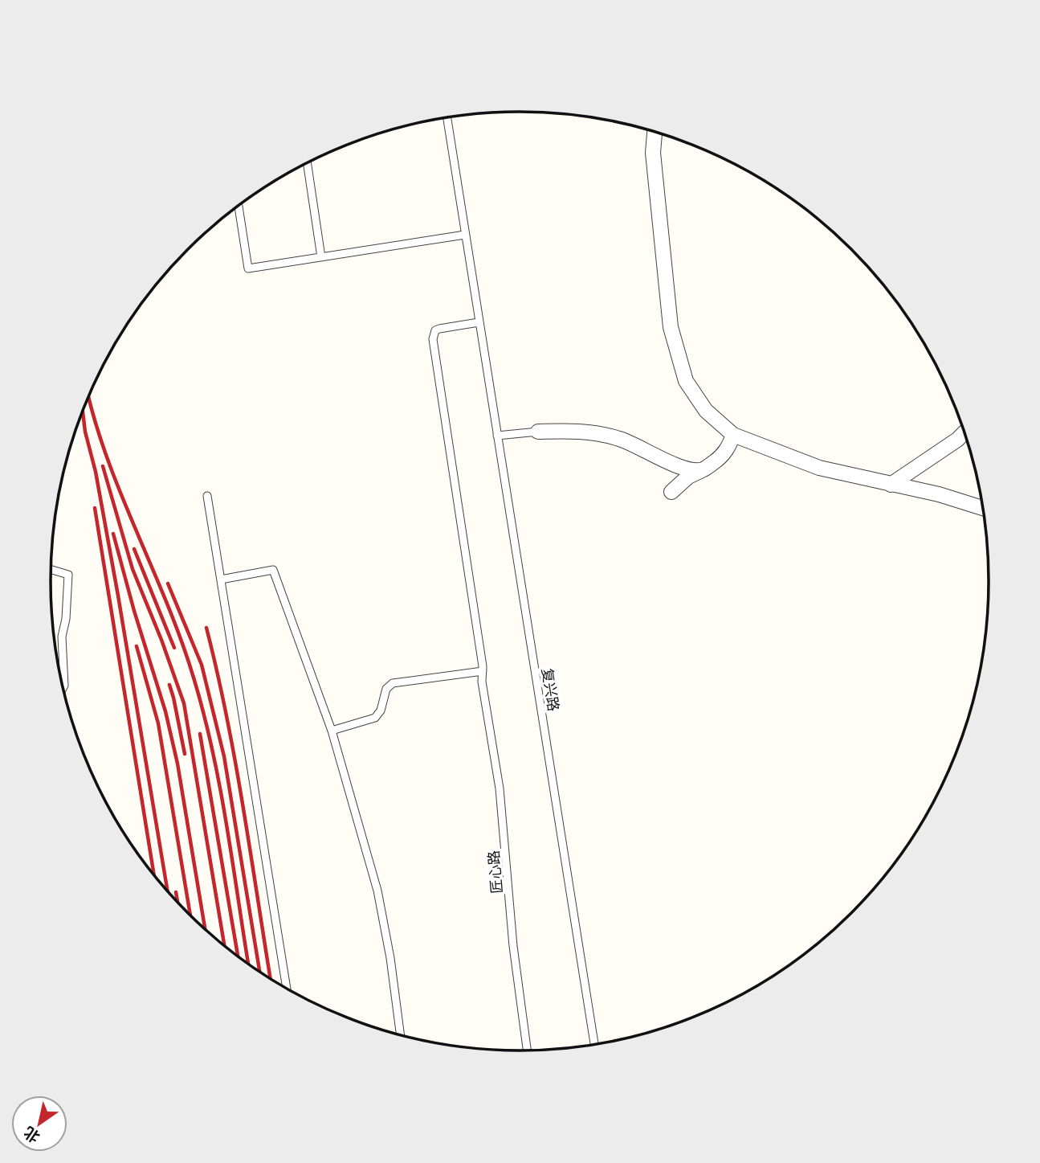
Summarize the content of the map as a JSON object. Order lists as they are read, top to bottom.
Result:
{
  "streets": {
    "lane": ["复兴路", "匠心路"]
  },
  "crossings": [
    ["复兴路", "匠心路"]
  ],
  "north": "bottom left"
}
